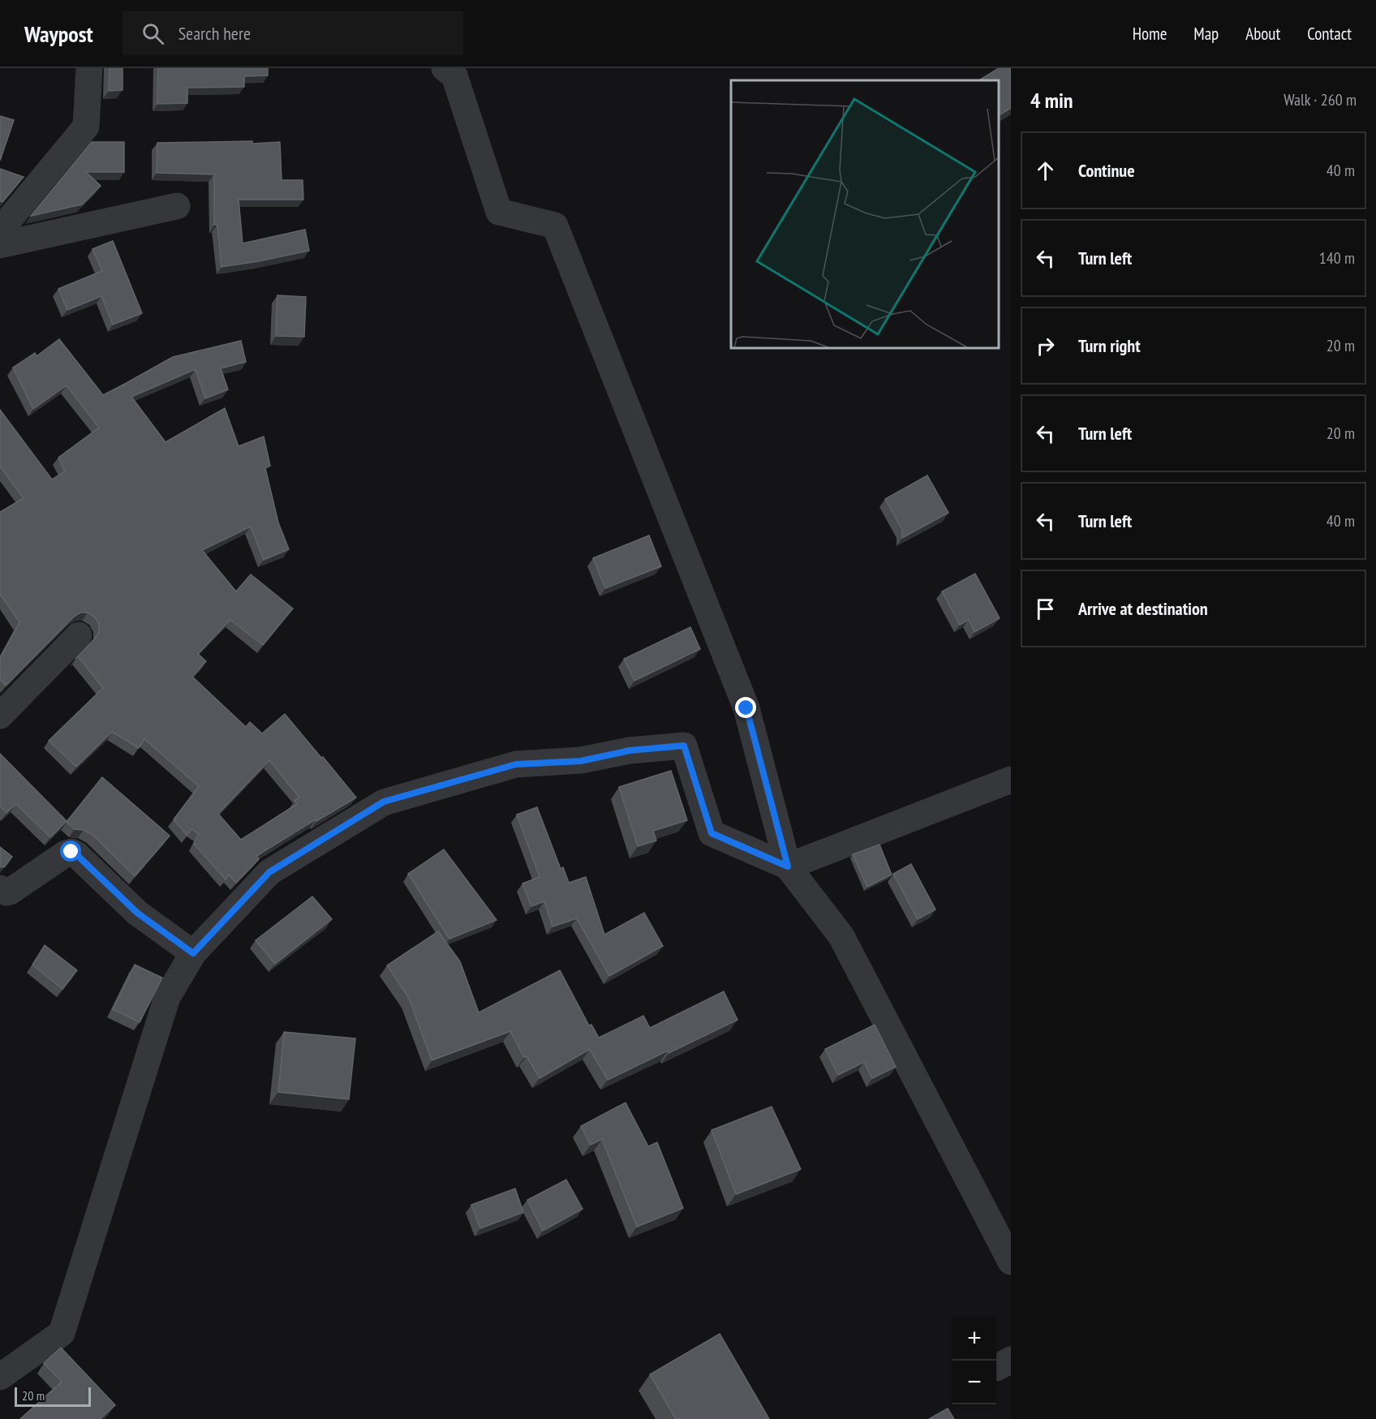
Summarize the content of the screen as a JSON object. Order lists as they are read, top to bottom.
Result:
{
  "scale_bar": "20 m",
  "page": {
    "header": "Waypost",
    "search": "Search here",
    "nav": [
      "Home",
      "Map",
      "About",
      "Contact"
    ],
    "heading": ["4 min", "Walk · 260 m"],
    "list": [
      ["Continue", "40 m"],
      ["Turn left", "140 m"],
      ["Turn right", "20 m"],
      ["Turn left", "20 m"],
      ["Turn left", "40 m"],
      "Arrive at destination"
    ],
    "map_buttons": ["+", "−"],
    "scale": "20 m"
  }
}
